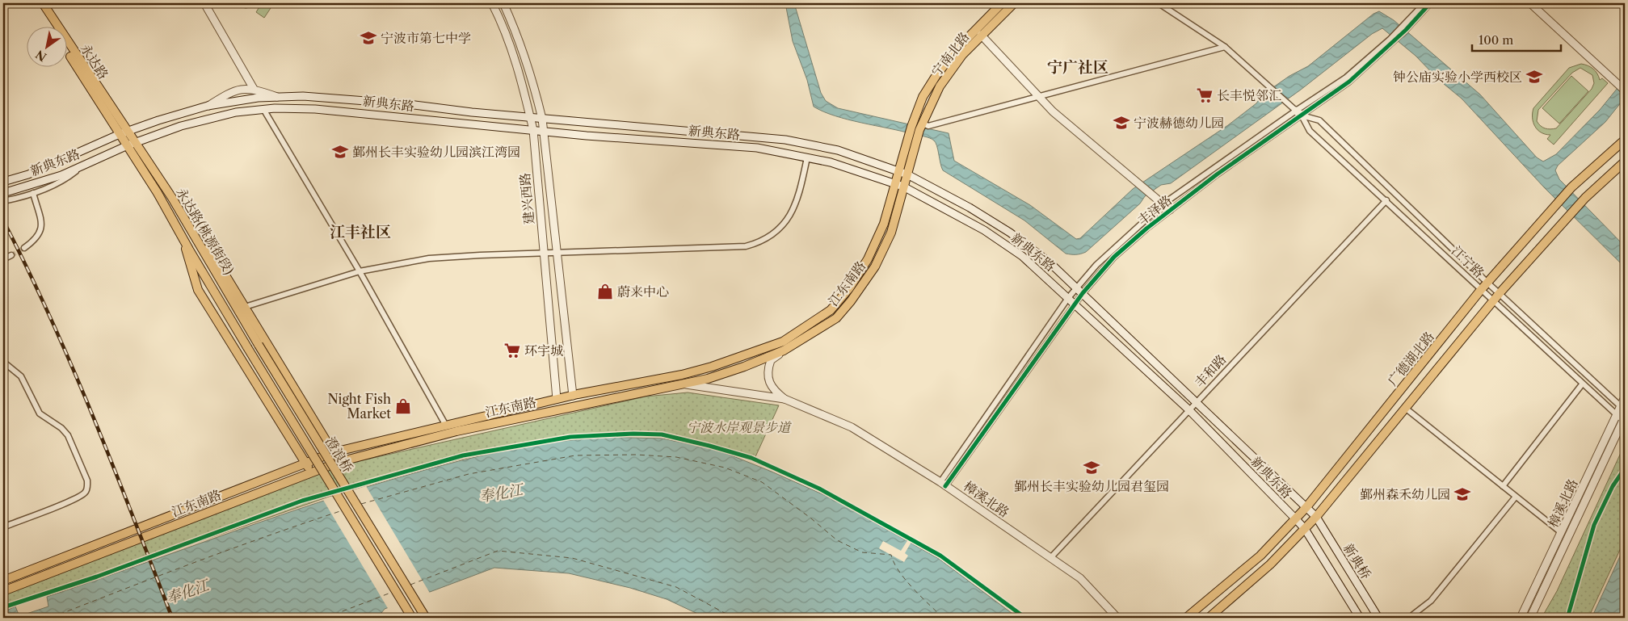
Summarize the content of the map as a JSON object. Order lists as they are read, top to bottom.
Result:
{
  "streets": {
    "main road": [
      "宁南北路",
      "永达路",
      "新典东路",
      "建兴西路",
      "永达路(桃源街段)",
      "江东南路",
      "广德湖北路",
      "澄浪桥",
      "樟溪北路",
      "新典桥"
    ],
    "street": ["丰泽路", "江宁路", "丰和路"]
  },
  "crossings": [
    ["宁南北路", "江东南路"],
    ["永达路", "新典东路"],
    ["永达路", "永达路(桃源街段)"],
    ["新典东路", "建兴西路"],
    ["新典东路", "丰泽路"],
    ["新典东路", "永达路(桃源街段)"],
    ["新典东路", "江东南路"],
    ["新典东路", "广德湖北路"],
    ["新典东路", "丰和路"],
    ["新典东路", "新典桥"],
    ["建兴西路", "江东南路"],
    ["丰泽路", "江宁路"],
    ["丰泽路", "樟溪北路"],
    ["永达路(桃源街段)", "澄浪桥"],
    ["江宁路", "广德湖北路"],
    ["江宁路", "丰和路"],
    ["江宁路", "樟溪北路"],
    ["江东南路", "樟溪北路"],
    ["广德湖北路", "新典桥"],
    ["丰和路", "樟溪北路"]
  ],
  "districts": ["宁广社区", "江丰社区"],
  "water": ["奉化江"],
  "parks": ["宁波水岸观景步道"],
  "places": {
    "school or university": [
      "宁波市第七中学",
      "钟公庙实验小学西校区",
      "宁波赫德幼儿园",
      "鄞州长丰实验幼儿园滨江湾园",
      "鄞州长丰实验幼儿园君玺园",
      "鄞州森禾幼儿园"
    ],
    "supermarket": ["长丰悦邻汇", "环宇城"],
    "shop": ["蔚来中心", "Night Fish Market"]
  },
  "scale_bar": "100 m",
  "north": "bottom left"
}
